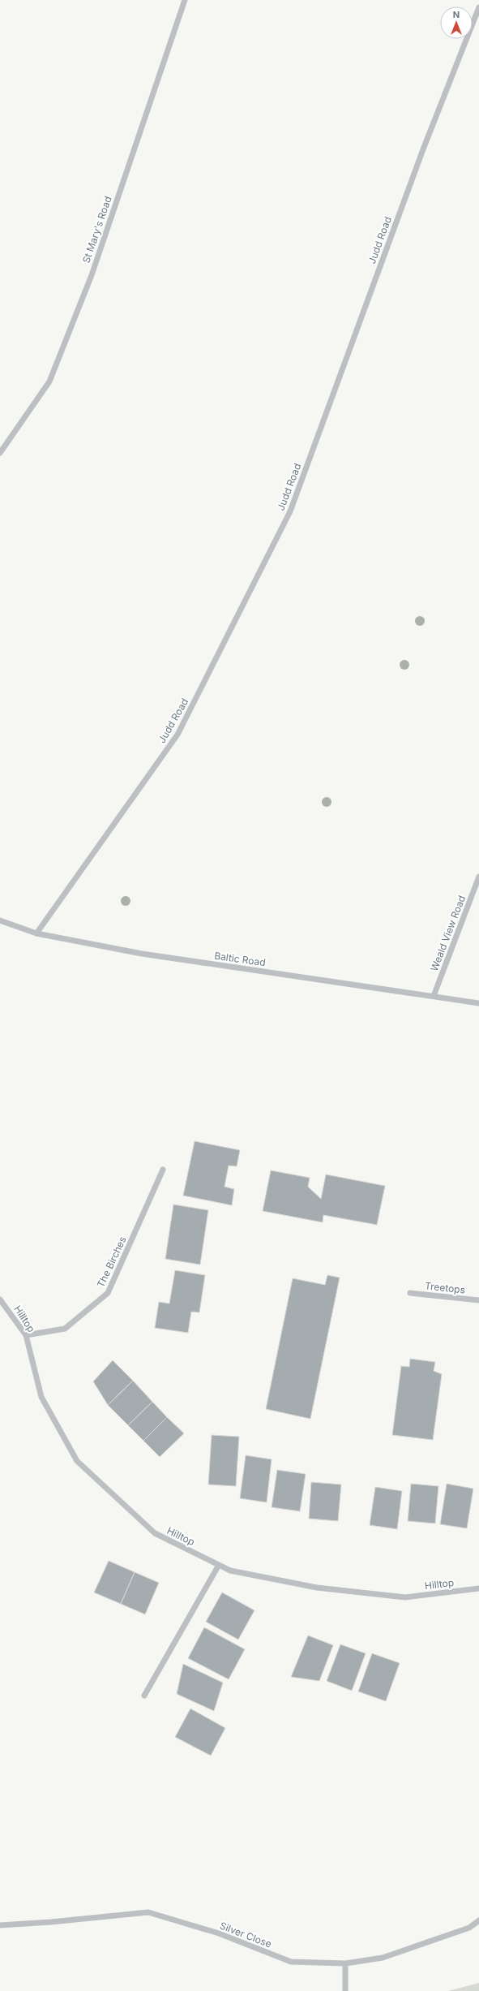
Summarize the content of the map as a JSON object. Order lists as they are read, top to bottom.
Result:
{
  "streets": {
    "street": [
      "St Mary's Road",
      "Judd Road",
      "Weald View Road",
      "Baltic Road",
      "The Birches",
      "Treetops",
      "Hilltop",
      "Silver Close"
    ]
  },
  "crossings": [
    ["Judd Road", "Baltic Road"],
    ["Weald View Road", "Baltic Road"],
    ["The Birches", "Hilltop"]
  ],
  "north": "top"
}
